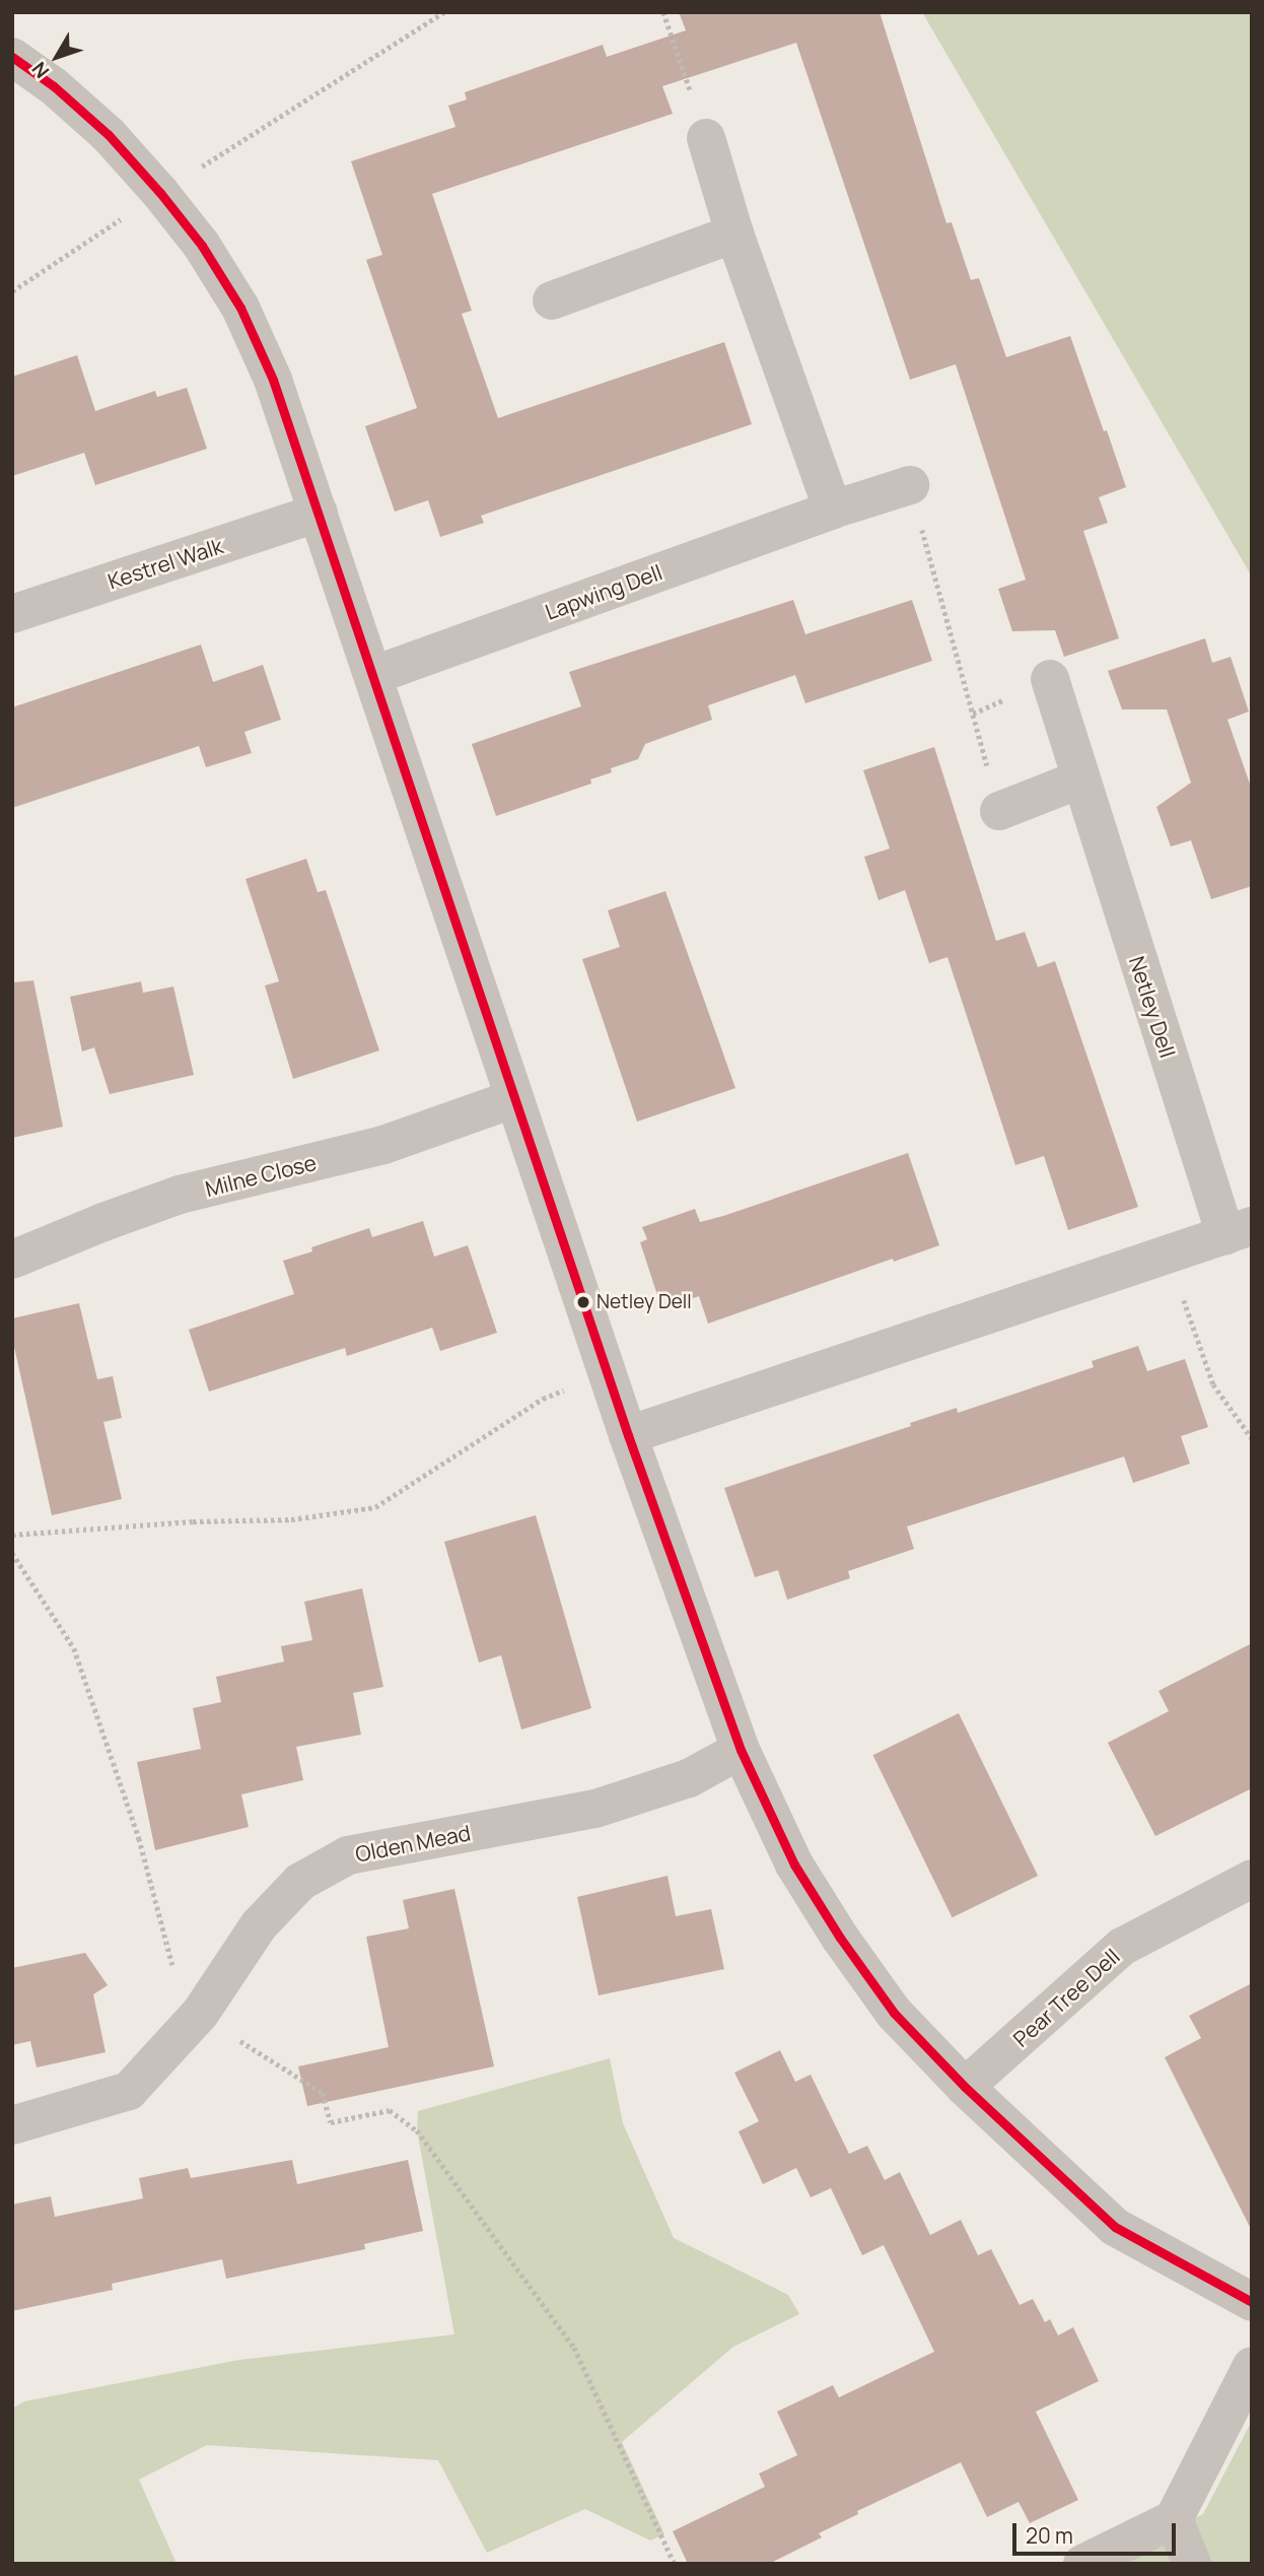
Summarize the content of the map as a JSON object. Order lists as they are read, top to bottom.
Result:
{
  "streets": {
    "street": [
      "Kestrel Walk",
      "Lapwing Dell",
      "Netley Dell",
      "Milne Close",
      "Olden Mead",
      "Pear Tree Dell"
    ]
  },
  "places": ["Netley Dell"],
  "scale_bar": "20 m",
  "north": "bottom left"
}
